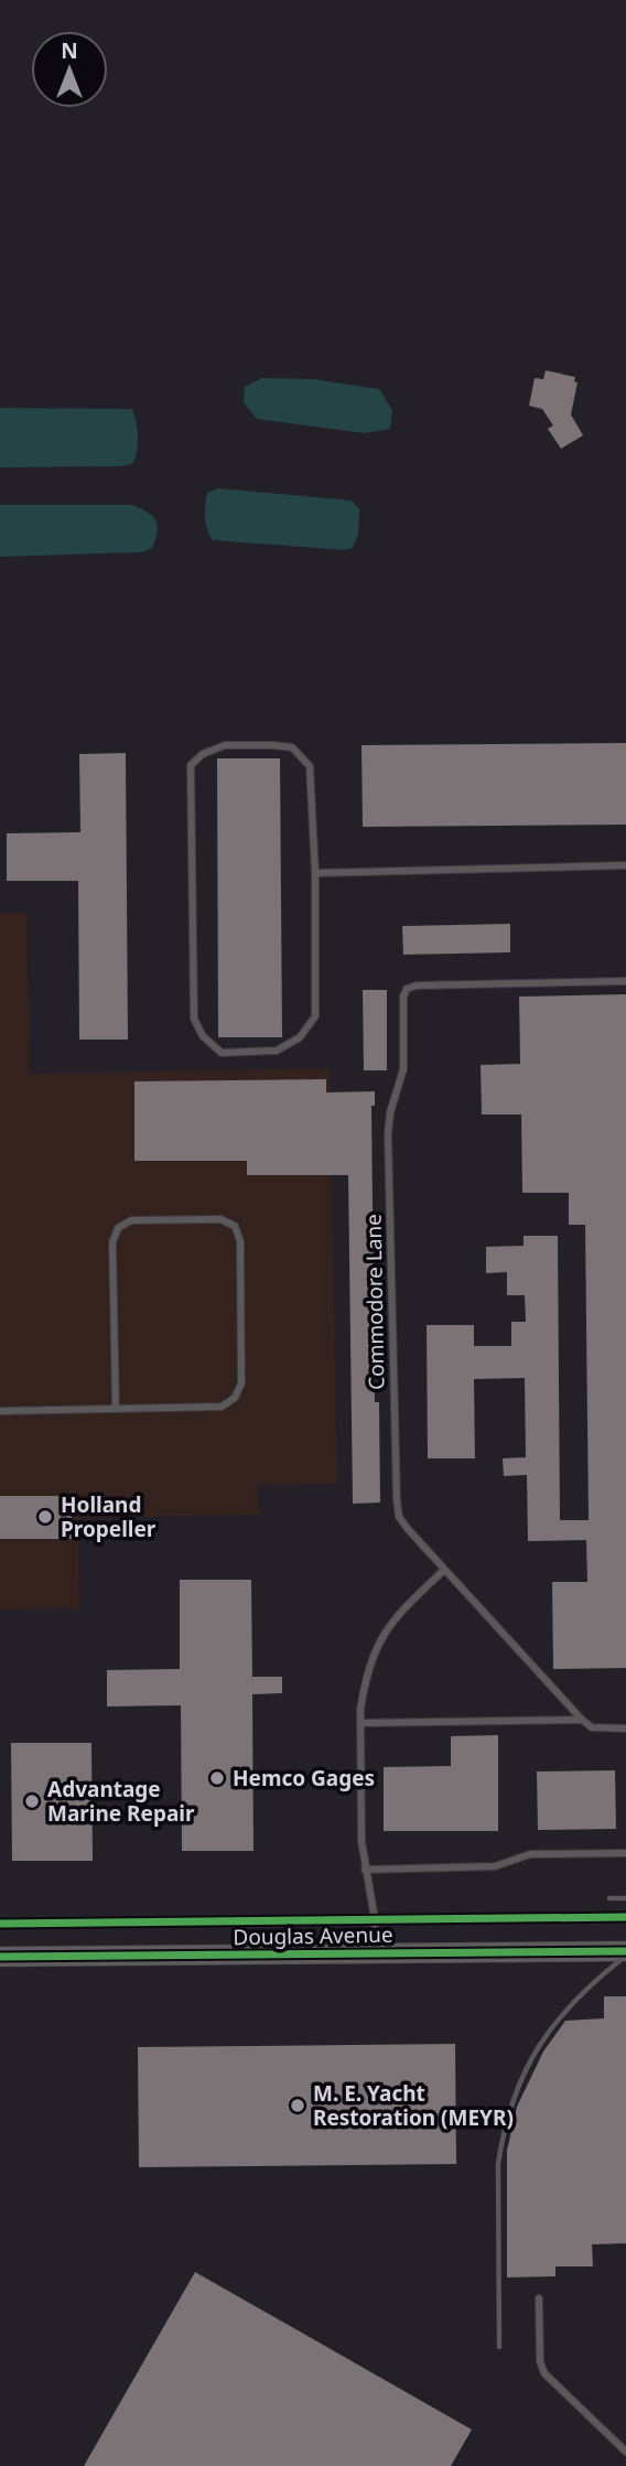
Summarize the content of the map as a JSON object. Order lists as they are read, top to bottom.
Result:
{
  "streets": {
    "street": ["Douglas Avenue"],
    "lane": ["Commodore Lane"]
  },
  "places": [
    "Holland Propeller",
    "Hemco Gages",
    "Advantage Marine Repair",
    "M. E. Yacht Restoration (MEYR)"
  ],
  "north": "top"
}
